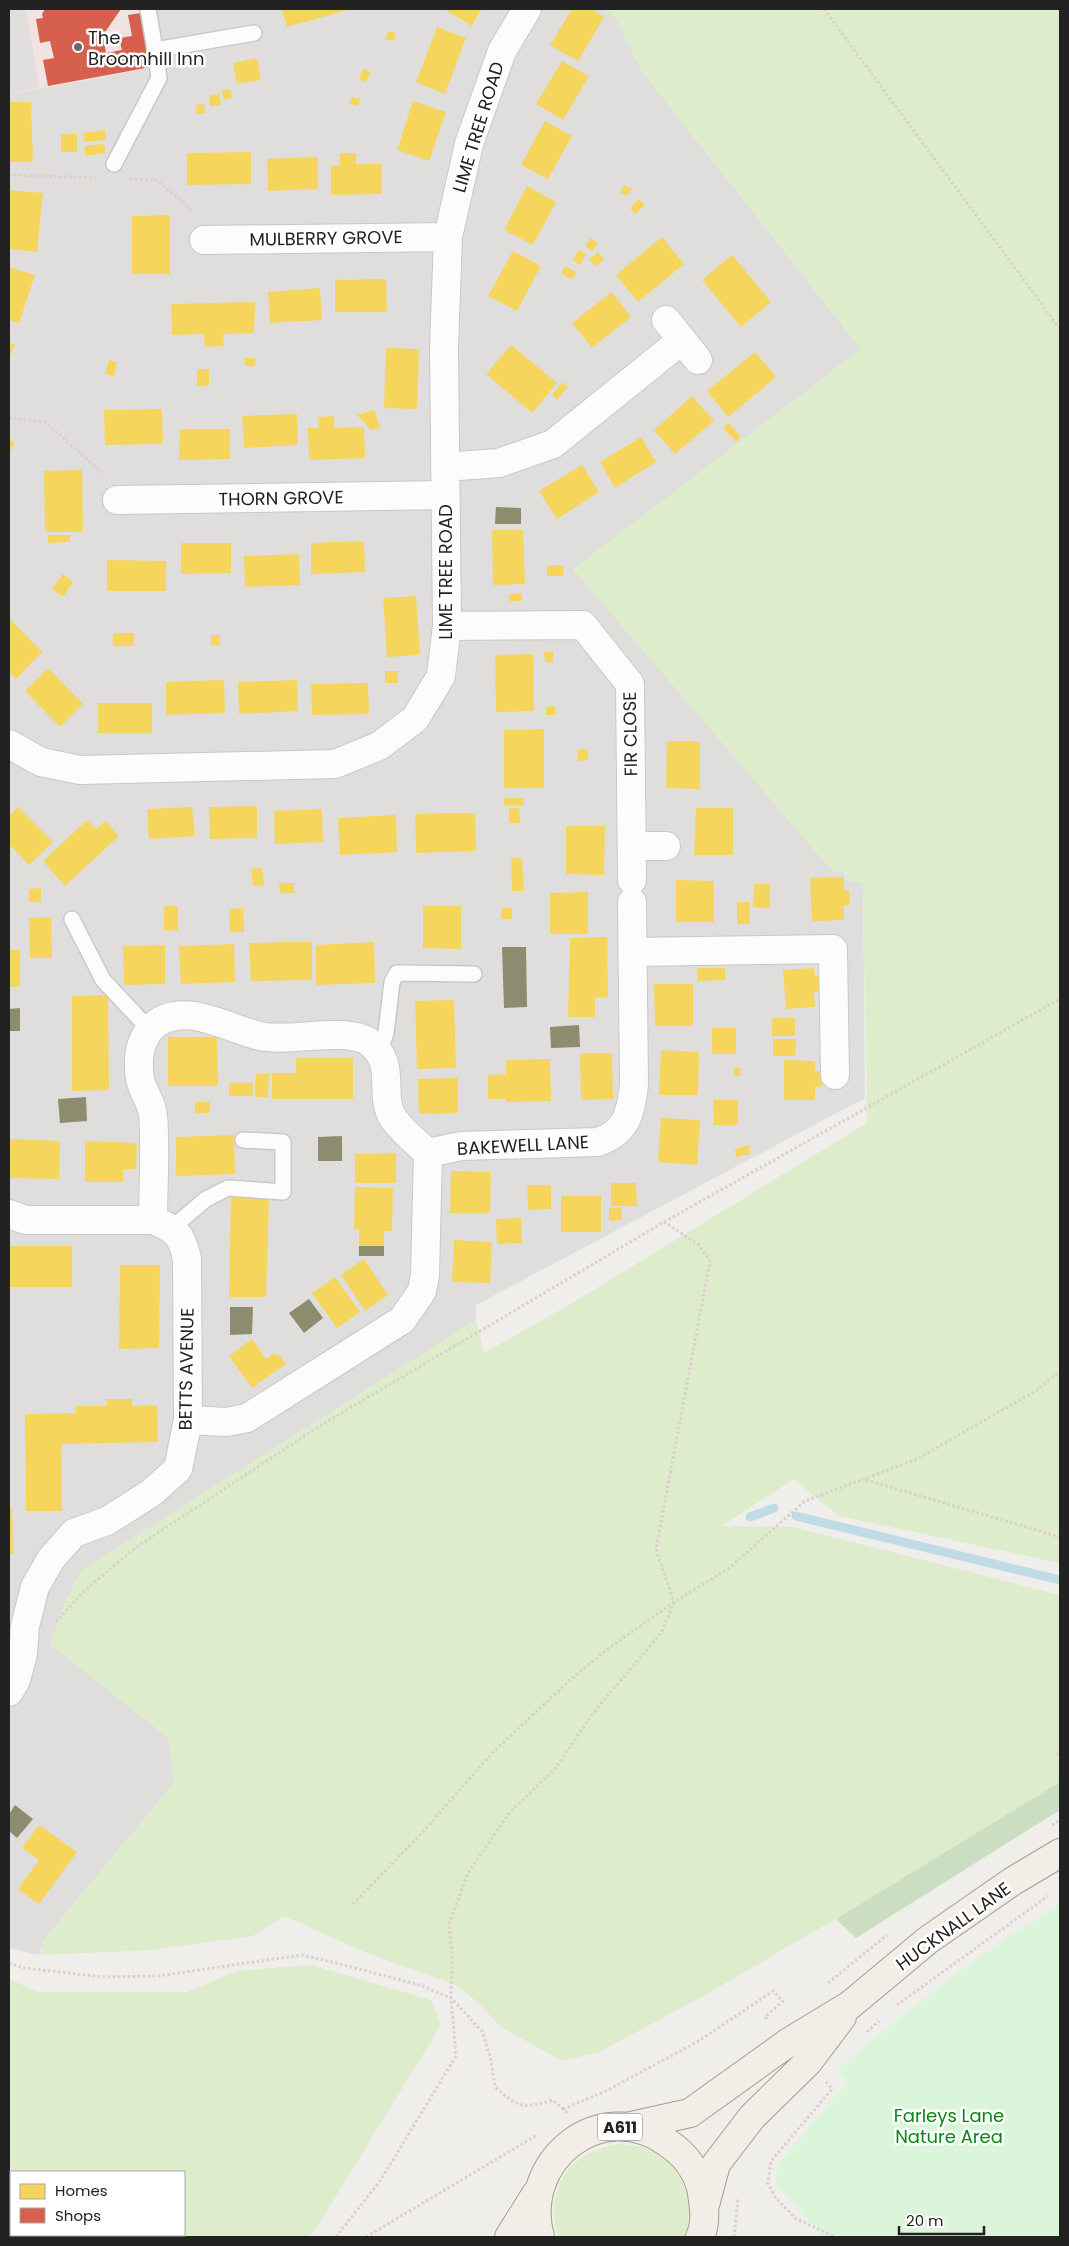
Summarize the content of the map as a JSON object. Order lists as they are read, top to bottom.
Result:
{
  "streets": {
    "main road": ["HUCKNALL LANE", "A611"],
    "street": [
      "LIME TREE ROAD",
      "MULBERRY GROVE",
      "THORN GROVE",
      "FIR CLOSE",
      "BAKEWELL LANE",
      "BETTS AVENUE"
    ]
  },
  "crossings": [
    ["LIME TREE ROAD", "MULBERRY GROVE"],
    ["LIME TREE ROAD", "THORN GROVE"],
    ["LIME TREE ROAD", "FIR CLOSE"],
    ["FIR CLOSE", "BAKEWELL LANE"]
  ],
  "parks": ["Farleys Lane Nature Area"],
  "places": ["The Broomhill Inn"],
  "legend": ["Homes", "Shops"],
  "scale_bar": "20 m"
}
